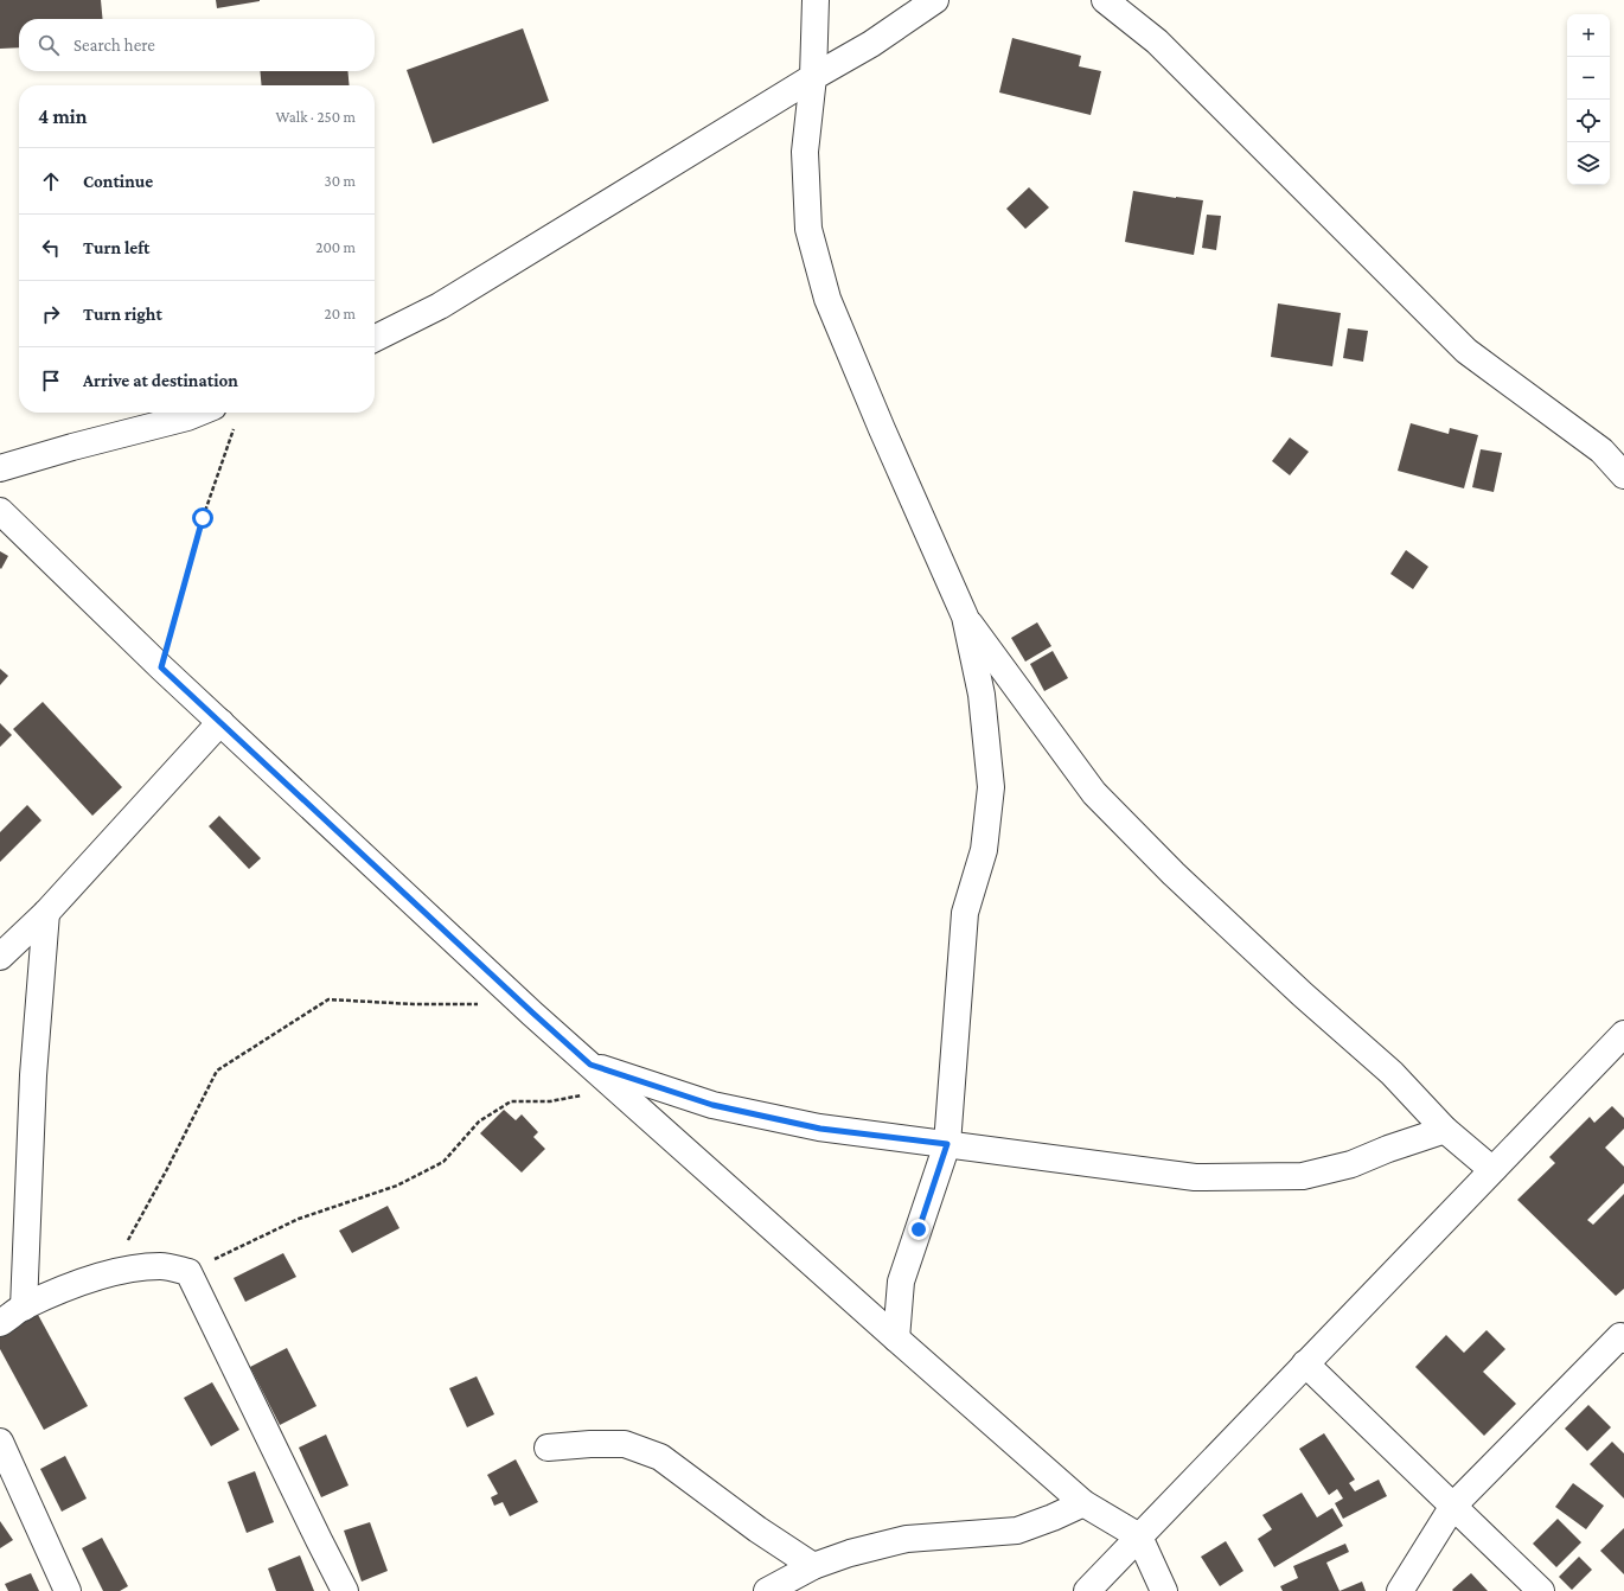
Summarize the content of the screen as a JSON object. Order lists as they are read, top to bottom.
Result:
{
  "page": {
    "map_buttons": ["+", "−"],
    "search": "Search here",
    "heading": ["4 min", "Walk · 250 m"],
    "list": [
      ["Continue", "30 m"],
      ["Turn left", "200 m"],
      ["Turn right", "20 m"],
      "Arrive at destination"
    ]
  }
}
